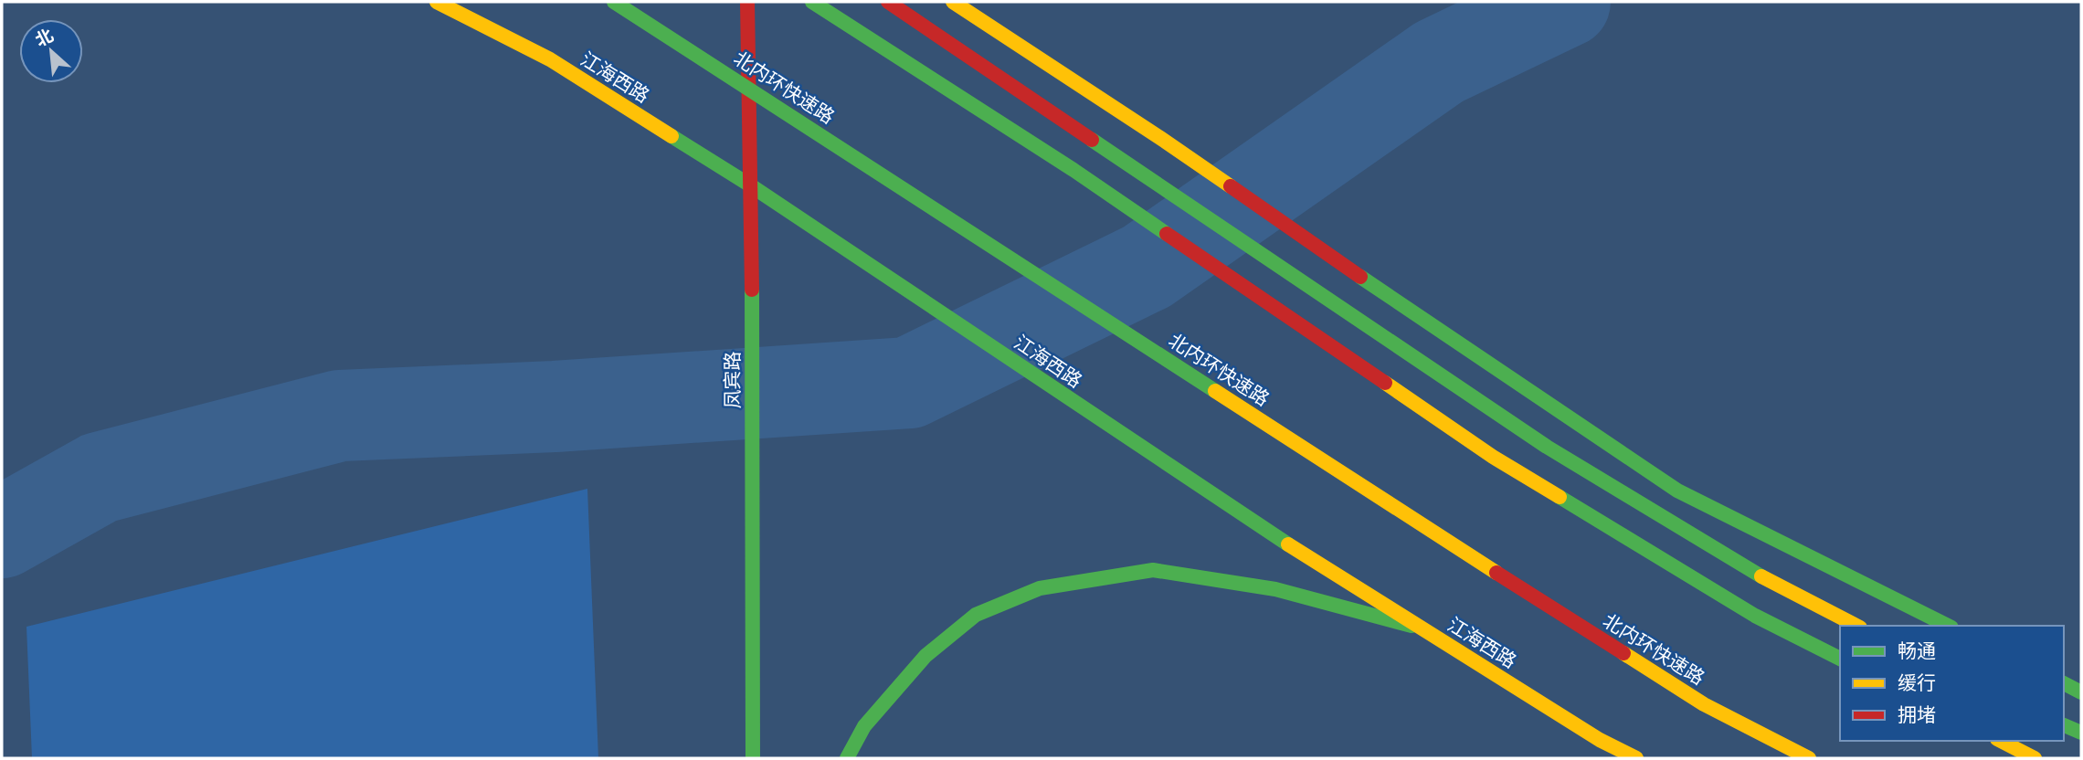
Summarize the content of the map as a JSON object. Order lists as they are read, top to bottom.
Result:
{
  "streets": {
    "main road": ["江海西路", "北内环快速路", "凤宾路"]
  },
  "crossings": [
    ["江海西路", "凤宾路"]
  ],
  "legend": ["畅通", "缓行", "拥堵"],
  "north": "top left"
}
